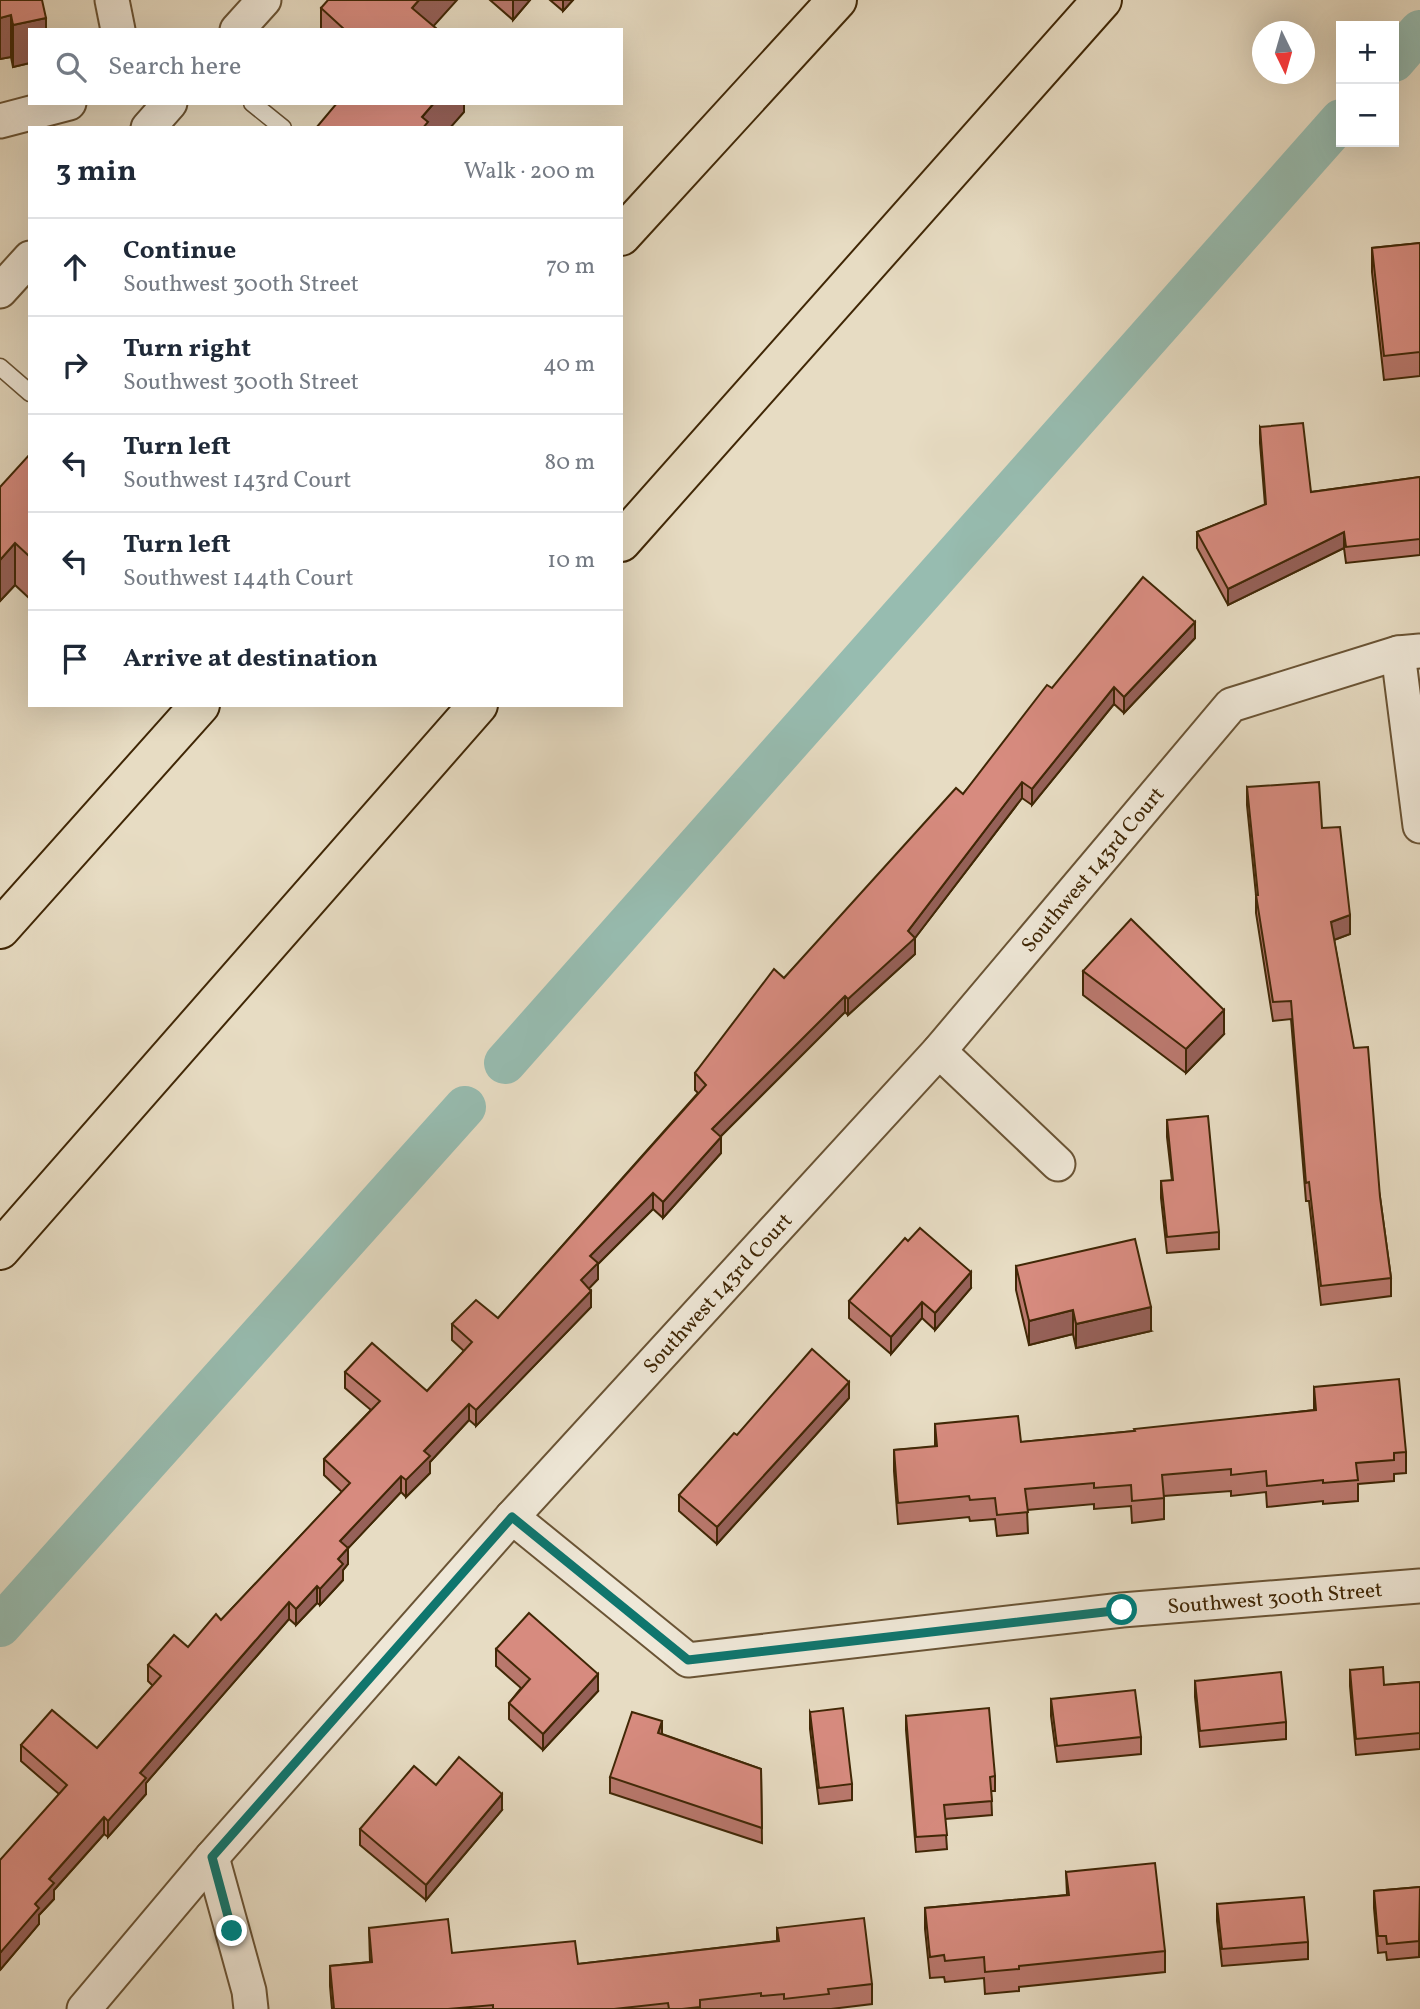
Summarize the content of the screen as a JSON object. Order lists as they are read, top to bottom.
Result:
{
  "streets": {
    "street": ["Southwest 143rd Court", "Southwest 300th Street"]
  },
  "crossings": [
    ["Southwest 143rd Court", "Southwest 300th Street"]
  ],
  "north": "bottom",
  "page": {
    "map_buttons": ["+", "−"],
    "search": "Search here",
    "heading": ["3 min", "Walk · 200 m"],
    "list": [
      ["Continue", "Southwest 300th Street", "70 m"],
      ["Turn right", "Southwest 300th Street", "40 m"],
      ["Turn left", "Southwest 143rd Court", "80 m"],
      ["Turn left", "Southwest 144th Court", "10 m"],
      "Arrive at destination"
    ]
  }
}
